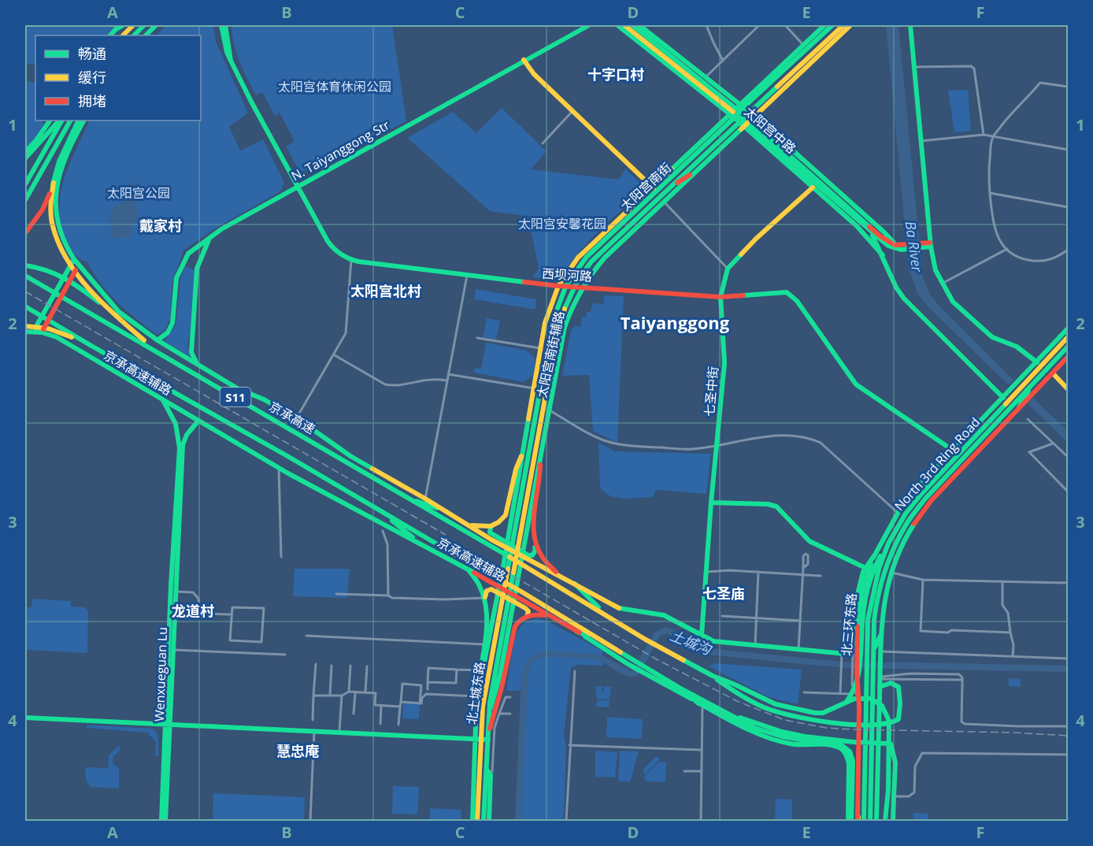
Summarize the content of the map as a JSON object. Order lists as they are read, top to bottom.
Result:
{
  "streets": {
    "main road": [
      "太阳宫中路",
      "N. Taiyanggong Str",
      "太阳宫南街",
      "西坝河路",
      "太阳宫南街辅路",
      "京承高速辅路",
      "七圣中街",
      "S11",
      "京承高速",
      "North 3rd Ring Road",
      "北三环东路",
      "Wenxueguan Lu",
      "北土城东路"
    ]
  },
  "crossings": [
    ["太阳宫中路", "太阳宫南街"],
    ["太阳宫中路", "太阳宫南街辅路"],
    ["太阳宫中路", "七圣中街"],
    ["N. Taiyanggong Str", "西坝河路"],
    ["N. Taiyanggong Str", "京承高速辅路"],
    ["太阳宫南街", "西坝河路"],
    ["太阳宫南街", "太阳宫南街辅路"],
    ["太阳宫南街", "北土城东路"],
    ["西坝河路", "太阳宫南街辅路"],
    ["西坝河路", "七圣中街"],
    ["西坝河路", "北三环东路"],
    ["太阳宫南街辅路", "北土城东路"],
    ["京承高速辅路", "七圣中街"],
    ["京承高速辅路", "Wenxueguan Lu"],
    ["North 3rd Ring Road", "北三环东路"]
  ],
  "districts": [
    "十字口村",
    "戴家村",
    "太阳宫北村",
    "Taiyanggong",
    "七圣庙",
    "龙道村",
    "慧忠庵"
  ],
  "water": ["Ba River", "土城沟"],
  "parks": ["太阳宫体育休闲公园", "太阳宫公园", "太阳宫安馨花园"],
  "legend": ["畅通", "缓行", "拥堵"],
  "grid": {
    "columns": [
      "A",
      "B",
      "C",
      "D",
      "E",
      "F"
    ],
    "rows": [
      "1",
      "2",
      "3",
      "4"
    ]
  }
}
